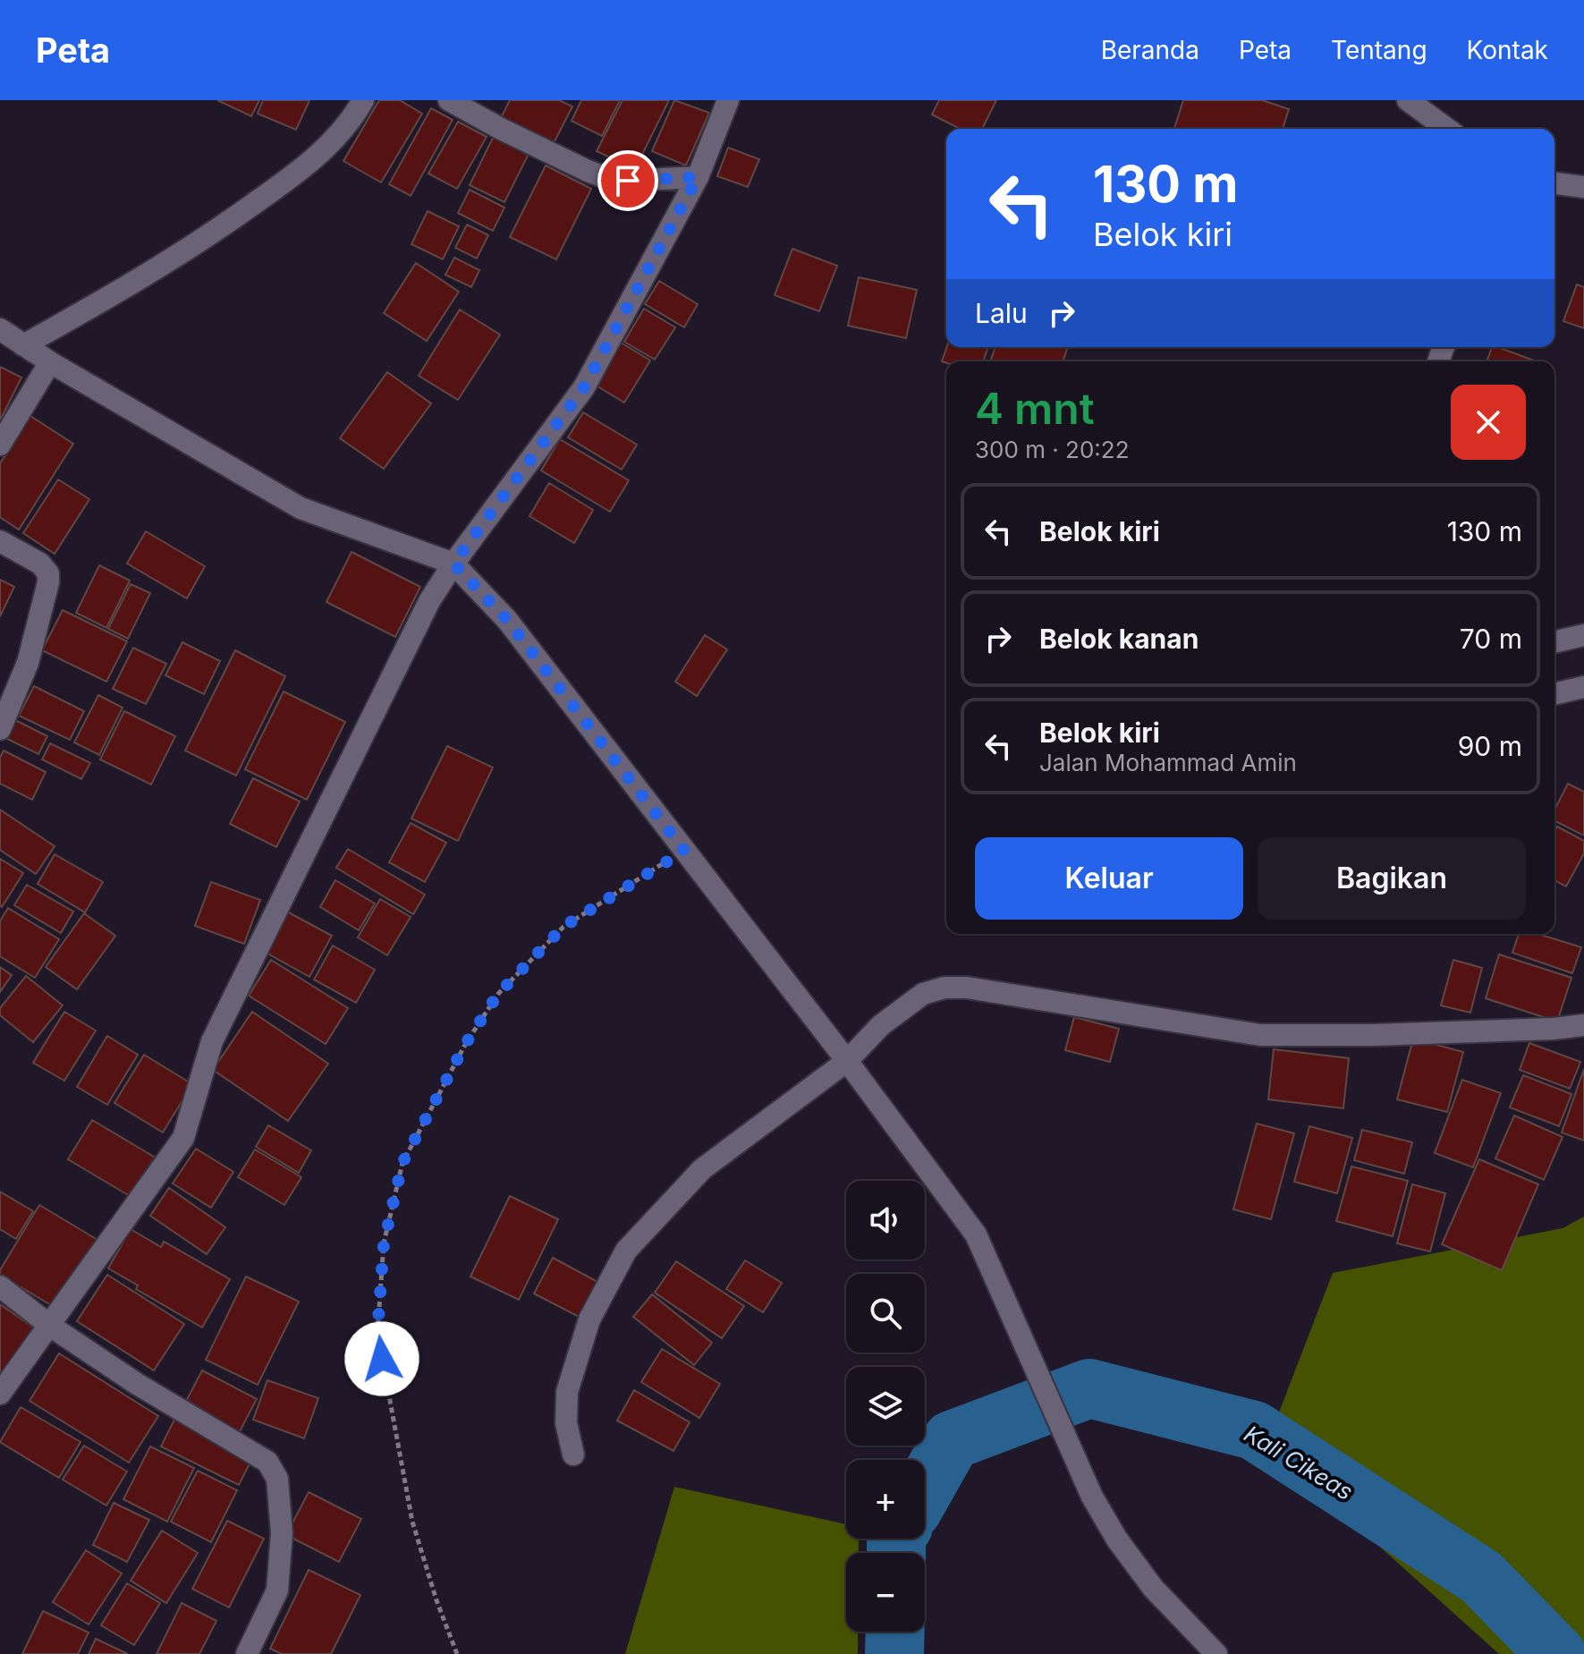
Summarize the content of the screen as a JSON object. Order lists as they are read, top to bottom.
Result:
{
  "water": ["Kali Cikeas"],
  "page": {
    "header": "Peta",
    "nav": [
      "Beranda",
      "Peta",
      "Tentang",
      "Kontak"
    ],
    "turn": ["130 m", "Belok kiri"],
    "then": "Lalu",
    "heading": ["4 mnt", "300 m · 20:22"],
    "list": [
      {
        "name": "Belok kiri",
        "value": "130 m"
      },
      {
        "name": "Belok kanan",
        "value": "70 m"
      },
      {
        "name": "Belok kiri",
        "note": "Jalan Mohammad Amin",
        "value": "90 m"
      }
    ],
    "buttons": ["Keluar", "Bagikan"],
    "map_buttons": ["+", "−"]
  }
}
